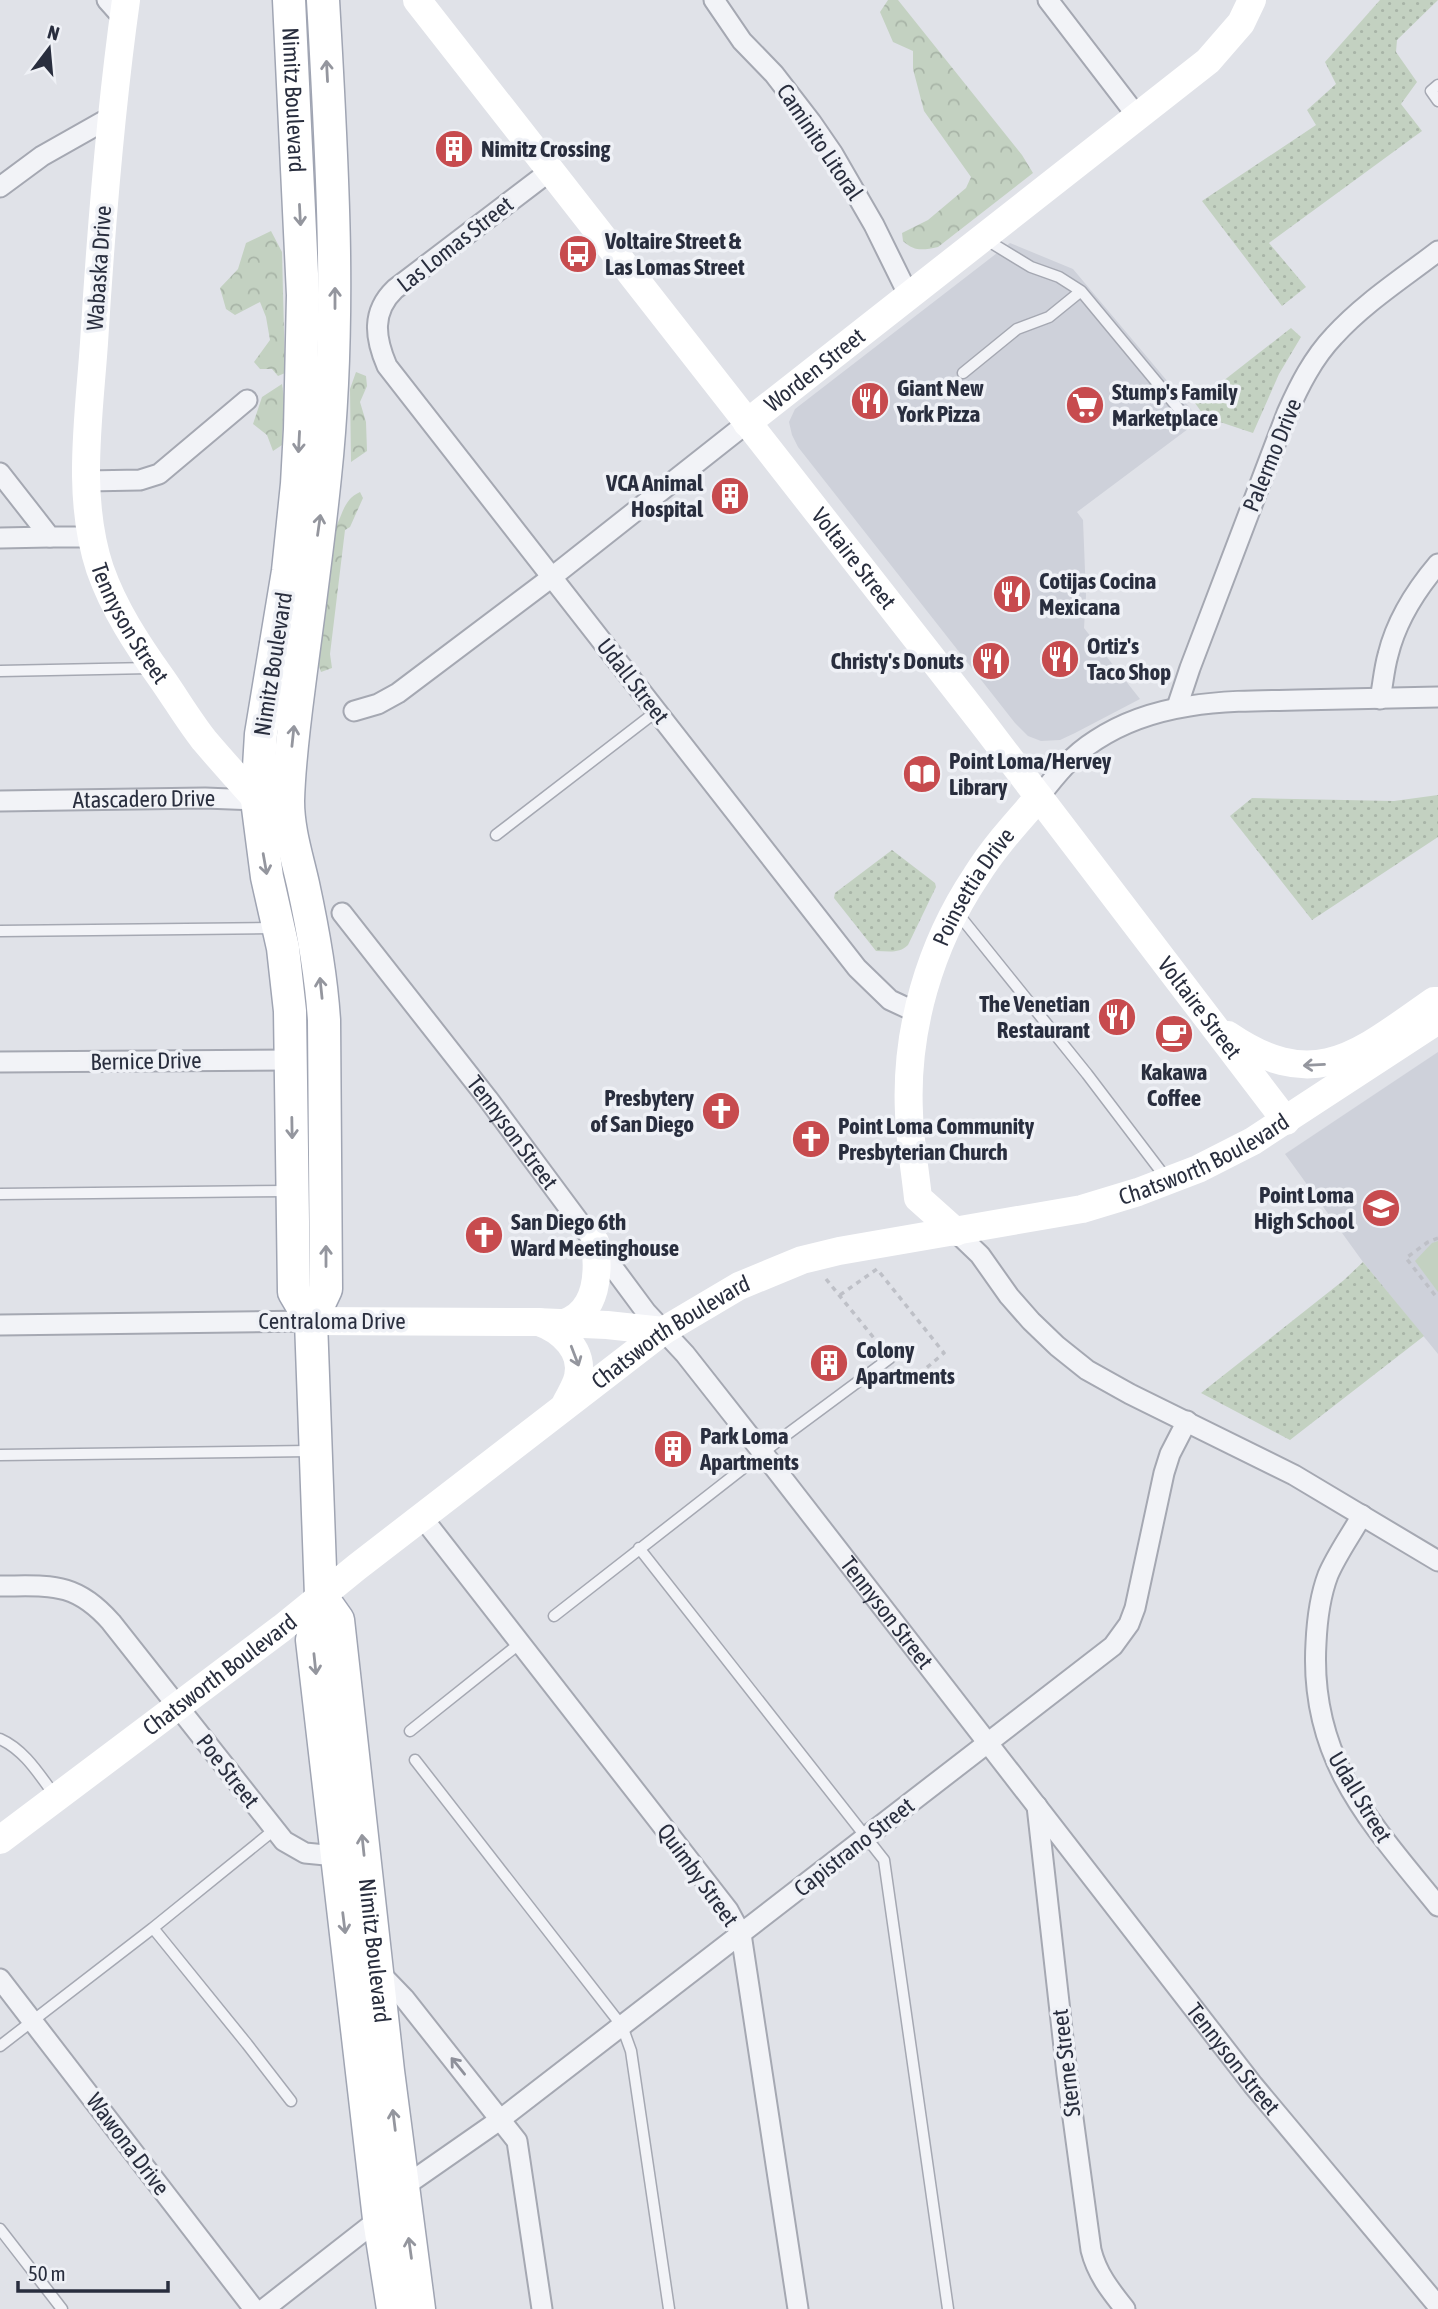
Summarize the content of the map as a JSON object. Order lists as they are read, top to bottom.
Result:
{
  "streets": {
    "main road": [
      "Nimitz Boulevard",
      "Wabaska Drive",
      "Worden Street",
      "Voltaire Street",
      "Tennyson Street",
      "Atascadero Drive",
      "Poinsettia Drive",
      "Chatsworth Boulevard",
      "Centraloma Drive"
    ],
    "street": [
      "Caminito Litoral",
      "Las Lomas Street",
      "Palermo Drive",
      "Udall Street",
      "Bernice Drive",
      "Poe Street",
      "Capistrano Street",
      "Quimby Street",
      "Sterne Street",
      "Wawona Drive"
    ]
  },
  "crossings": [
    ["Nimitz Boulevard", "Tennyson Street"],
    ["Nimitz Boulevard", "Atascadero Drive"],
    ["Nimitz Boulevard", "Bernice Drive"],
    ["Nimitz Boulevard", "Chatsworth Boulevard"],
    ["Nimitz Boulevard", "Centraloma Drive"],
    ["Nimitz Boulevard", "Poe Street"],
    ["Nimitz Boulevard", "Capistrano Street"],
    ["Caminito Litoral", "Worden Street"],
    ["Las Lomas Street", "Voltaire Street"],
    ["Las Lomas Street", "Udall Street"],
    ["Wabaska Drive", "Tennyson Street"],
    ["Worden Street", "Voltaire Street"],
    ["Worden Street", "Udall Street"],
    ["Palermo Drive", "Poinsettia Drive"],
    ["Voltaire Street", "Poinsettia Drive"],
    ["Voltaire Street", "Chatsworth Boulevard"],
    ["Tennyson Street", "Atascadero Drive"],
    ["Tennyson Street", "Chatsworth Boulevard"],
    ["Tennyson Street", "Centraloma Drive"],
    ["Tennyson Street", "Capistrano Street"],
    ["Tennyson Street", "Sterne Street"],
    ["Udall Street", "Poinsettia Drive"],
    ["Poinsettia Drive", "Chatsworth Boulevard"],
    ["Chatsworth Boulevard", "Centraloma Drive"],
    ["Chatsworth Boulevard", "Poe Street"],
    ["Chatsworth Boulevard", "Quimby Street"],
    ["Capistrano Street", "Quimby Street"]
  ],
  "places": {
    "building": [
      "Nimitz Crossing",
      "VCA Animal Hospital",
      "Colony Apartments",
      "Park Loma Apartments"
    ],
    "bus stop": ["Voltaire Street & Las Lomas Street"],
    "restaurant": [
      "Giant New York Pizza",
      "Cotijas Cocina Mexicana",
      "Ortiz's Taco Shop",
      "Christy's Donuts",
      "The Venetian Restaurant"
    ],
    "supermarket": ["Stump's Family Marketplace"],
    "library": ["Point Loma/Hervey Library"],
    "cafe": ["Kakawa Coffee"],
    "church": ["Presbytery of San Diego", "Point Loma Community Presbyterian Church", "San Diego 6th Ward Meetinghouse"],
    "school or university": ["Point Loma High School"]
  },
  "scale_bar": "50 m",
  "north": "top"
}
